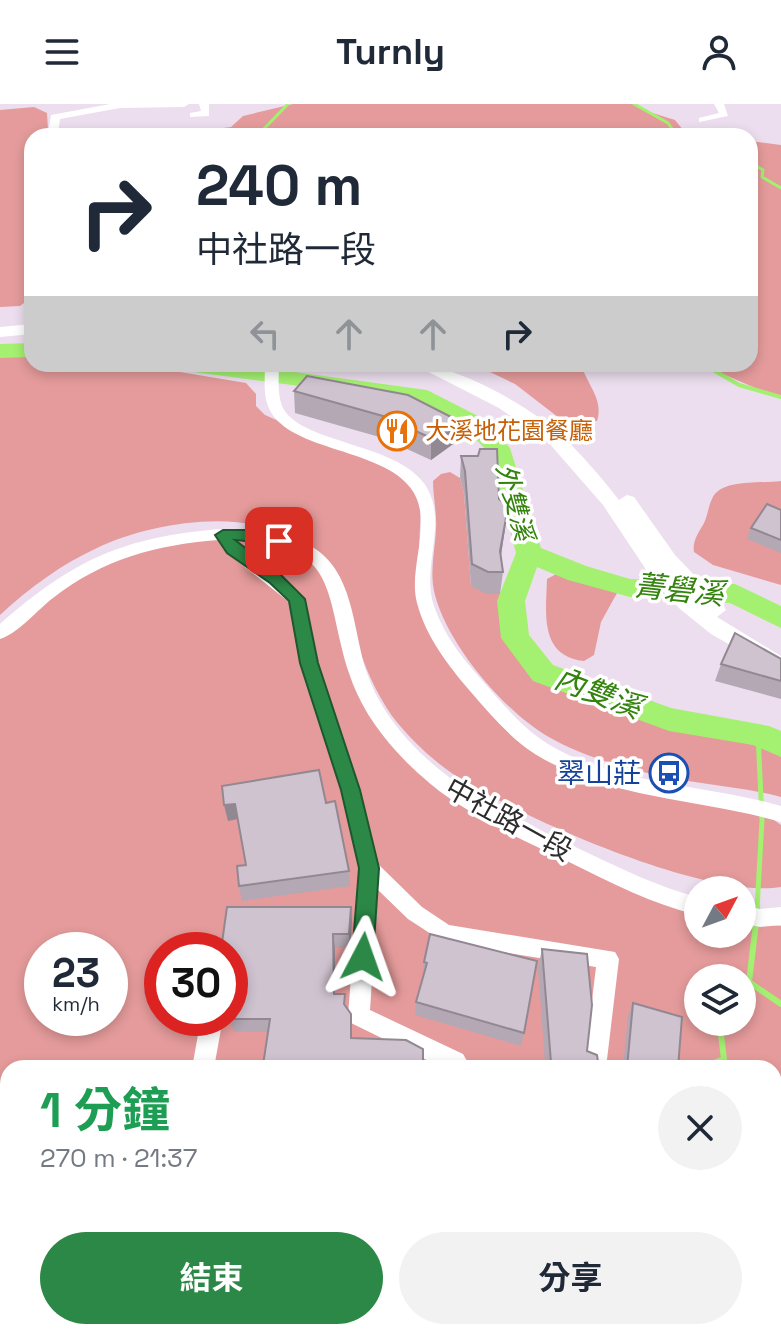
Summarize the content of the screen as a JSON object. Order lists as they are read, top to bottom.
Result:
{
  "streets": {
    "street": ["中社路一段"]
  },
  "water": ["外雙溪", "菁礐溪", "內雙溪"],
  "places": {
    "restaurant": ["大溪地花園餐廳"],
    "bus stop": ["翠山莊"]
  },
  "north": "top right",
  "page": {
    "header": "Turnly",
    "turn": ["240 m", "中社路一段"],
    "speed": "23 km/h",
    "limit": "30",
    "heading": ["1 分鐘", "270 m · 21:37"],
    "buttons": ["結束", "分享"]
  }
}
